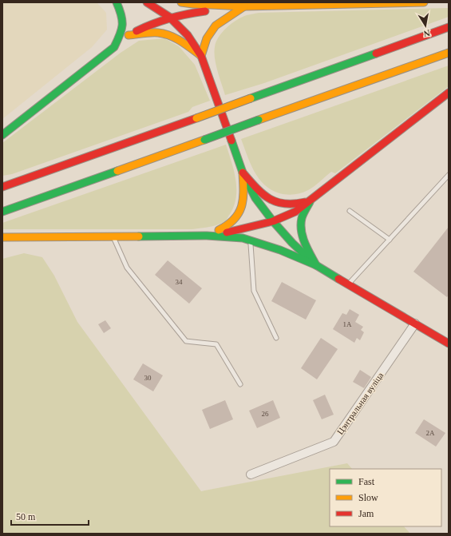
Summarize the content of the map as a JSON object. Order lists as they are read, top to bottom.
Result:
{
  "streets": {
    "street": ["Цэнтральная вуліца"]
  },
  "house_numbers": [
    "34",
    "1А",
    "30",
    "26",
    "2А"
  ],
  "legend": ["Fast", "Slow", "Jam"],
  "scale_bar": "50 m",
  "north": "bottom"
}
